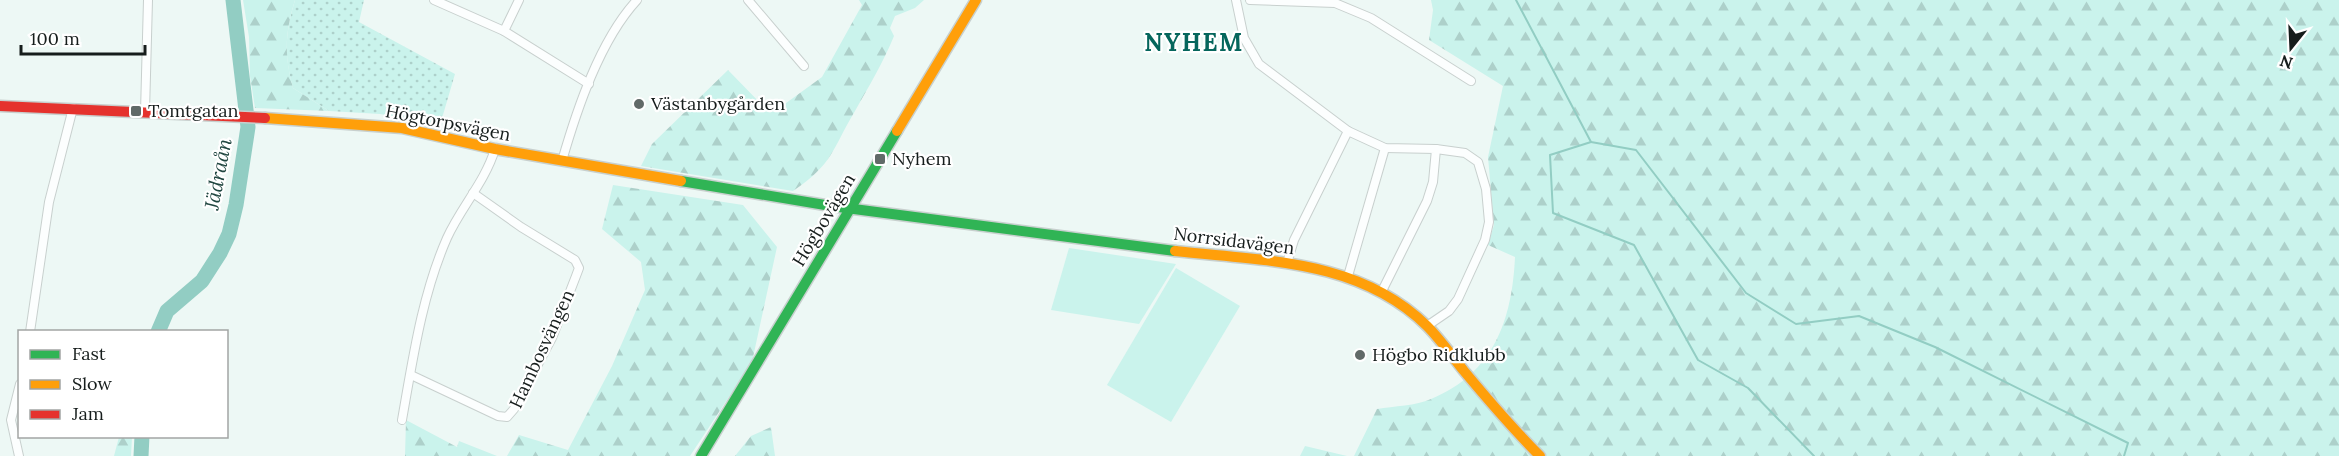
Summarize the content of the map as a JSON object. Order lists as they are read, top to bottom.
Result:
{
  "streets": {
    "street": [
      "Högtorpsvägen",
      "Högbovägen",
      "Norrsidavägen",
      "Hambosvängen"
    ]
  },
  "crossings": [
    ["Högtorpsvägen", "Högbovägen"],
    ["Högtorpsvägen", "Norrsidavägen"],
    ["Högbovägen", "Norrsidavägen"]
  ],
  "districts": ["NYHEM"],
  "water": ["Jädraån"],
  "places": {
    "other": ["Västanbygården", "Högbo Ridklubb"],
    "transit": ["Tomtgatan", "Nyhem"]
  },
  "legend": ["Fast", "Slow", "Jam"],
  "scale_bar": "100 m",
  "north": "bottom"
}
